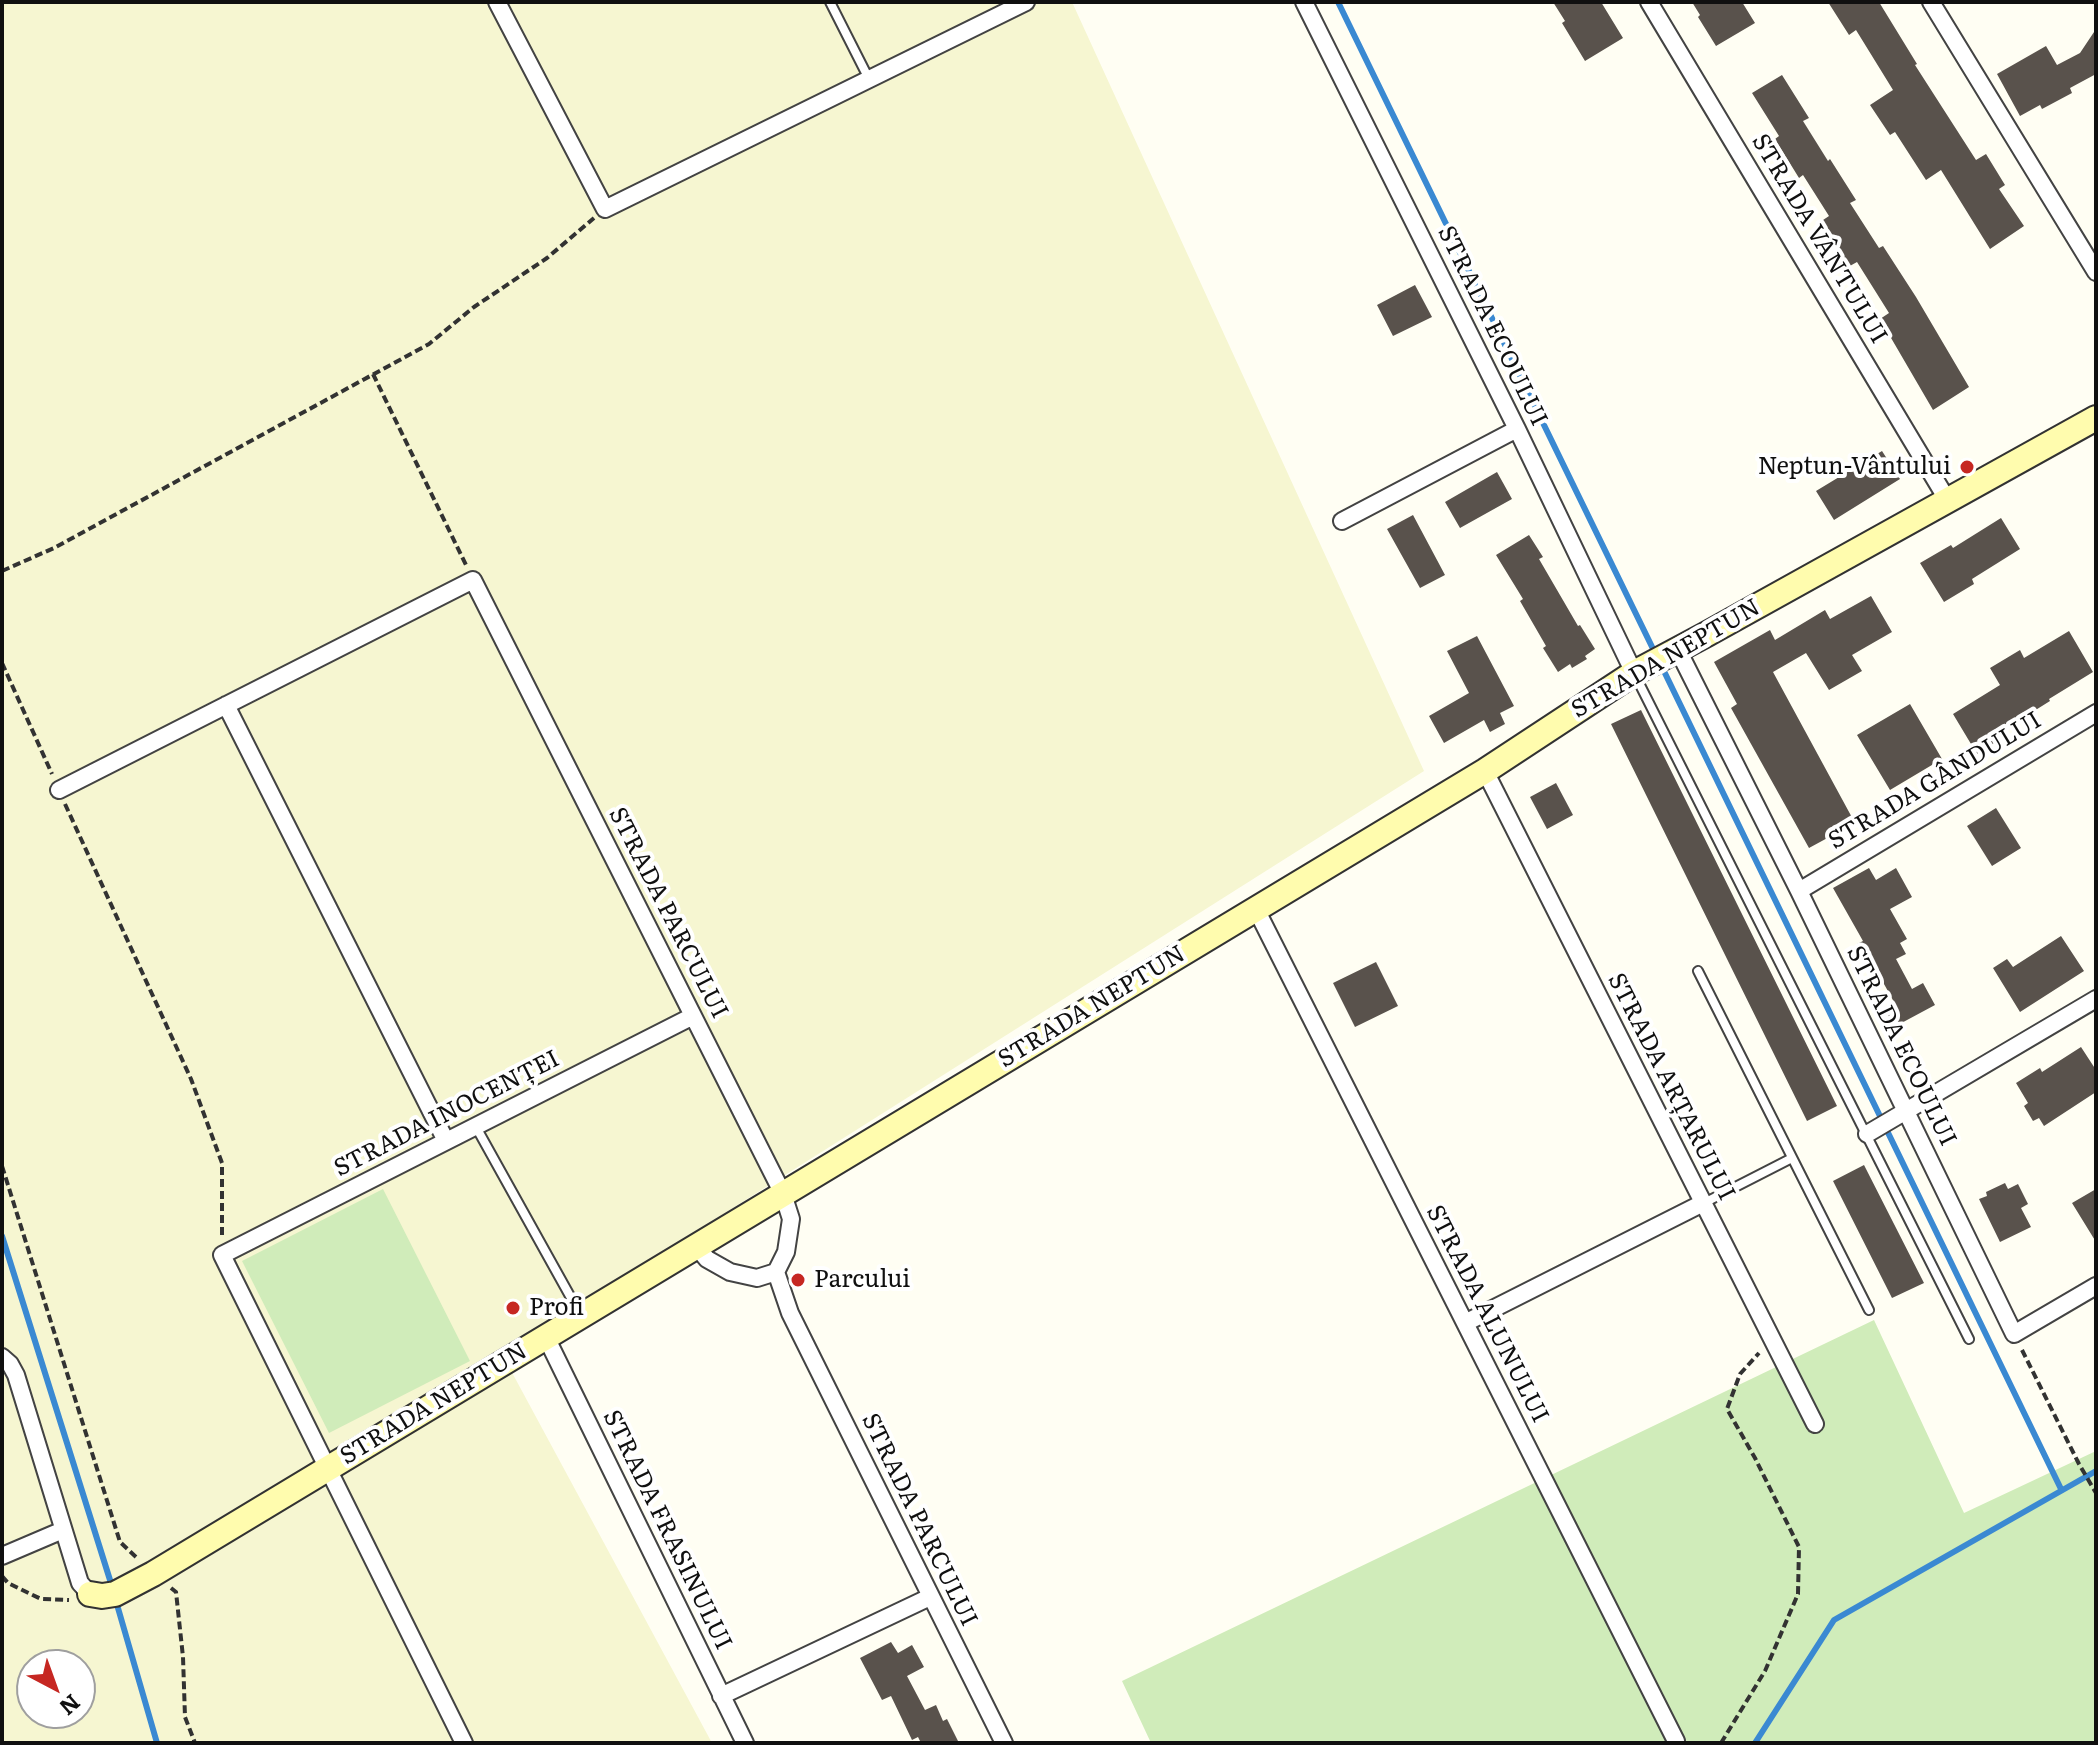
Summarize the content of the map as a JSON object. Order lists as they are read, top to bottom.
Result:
{
  "streets": {
    "street": [
      "STRADA VÂNTULUI",
      "STRADA ECOULUI",
      "STRADA NEPTUN",
      "STRADA GÂNDULUI",
      "STRADA PARCULUI",
      "STRADA ARȚARULUI",
      "STRADA INOCENȚEI",
      "STRADA ALUNULUI",
      "STRADA FRASINULUI"
    ]
  },
  "crossings": [
    ["STRADA VÂNTULUI", "STRADA NEPTUN"],
    ["STRADA ECOULUI", "STRADA NEPTUN"],
    ["STRADA ECOULUI", "STRADA GÂNDULUI"],
    ["STRADA NEPTUN", "STRADA PARCULUI"],
    ["STRADA NEPTUN", "STRADA ARȚARULUI"],
    ["STRADA NEPTUN", "STRADA ALUNULUI"],
    ["STRADA NEPTUN", "STRADA FRASINULUI"],
    ["STRADA PARCULUI", "STRADA INOCENȚEI"]
  ],
  "places": ["Neptun-Vântului", "Parcului", "Profi"],
  "north": "bottom right"
}
